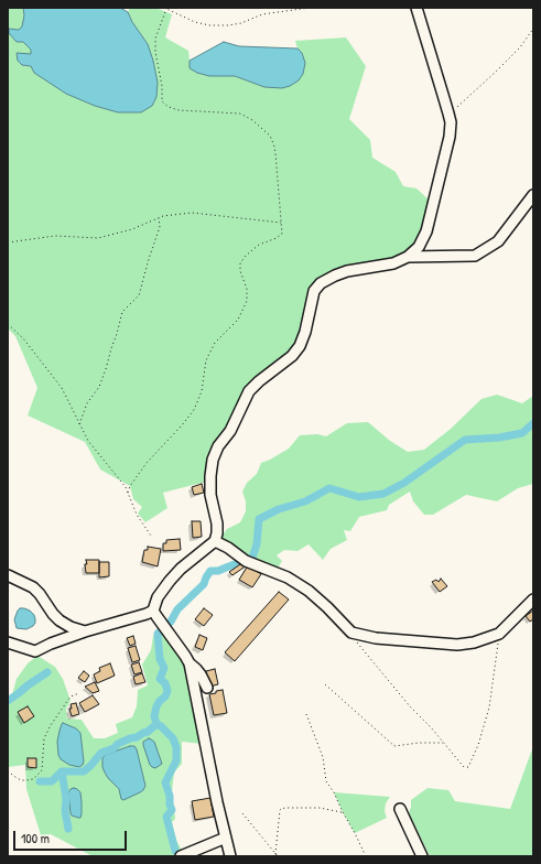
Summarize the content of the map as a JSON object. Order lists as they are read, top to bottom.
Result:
{
  "scale_bar": "100 m"
}
